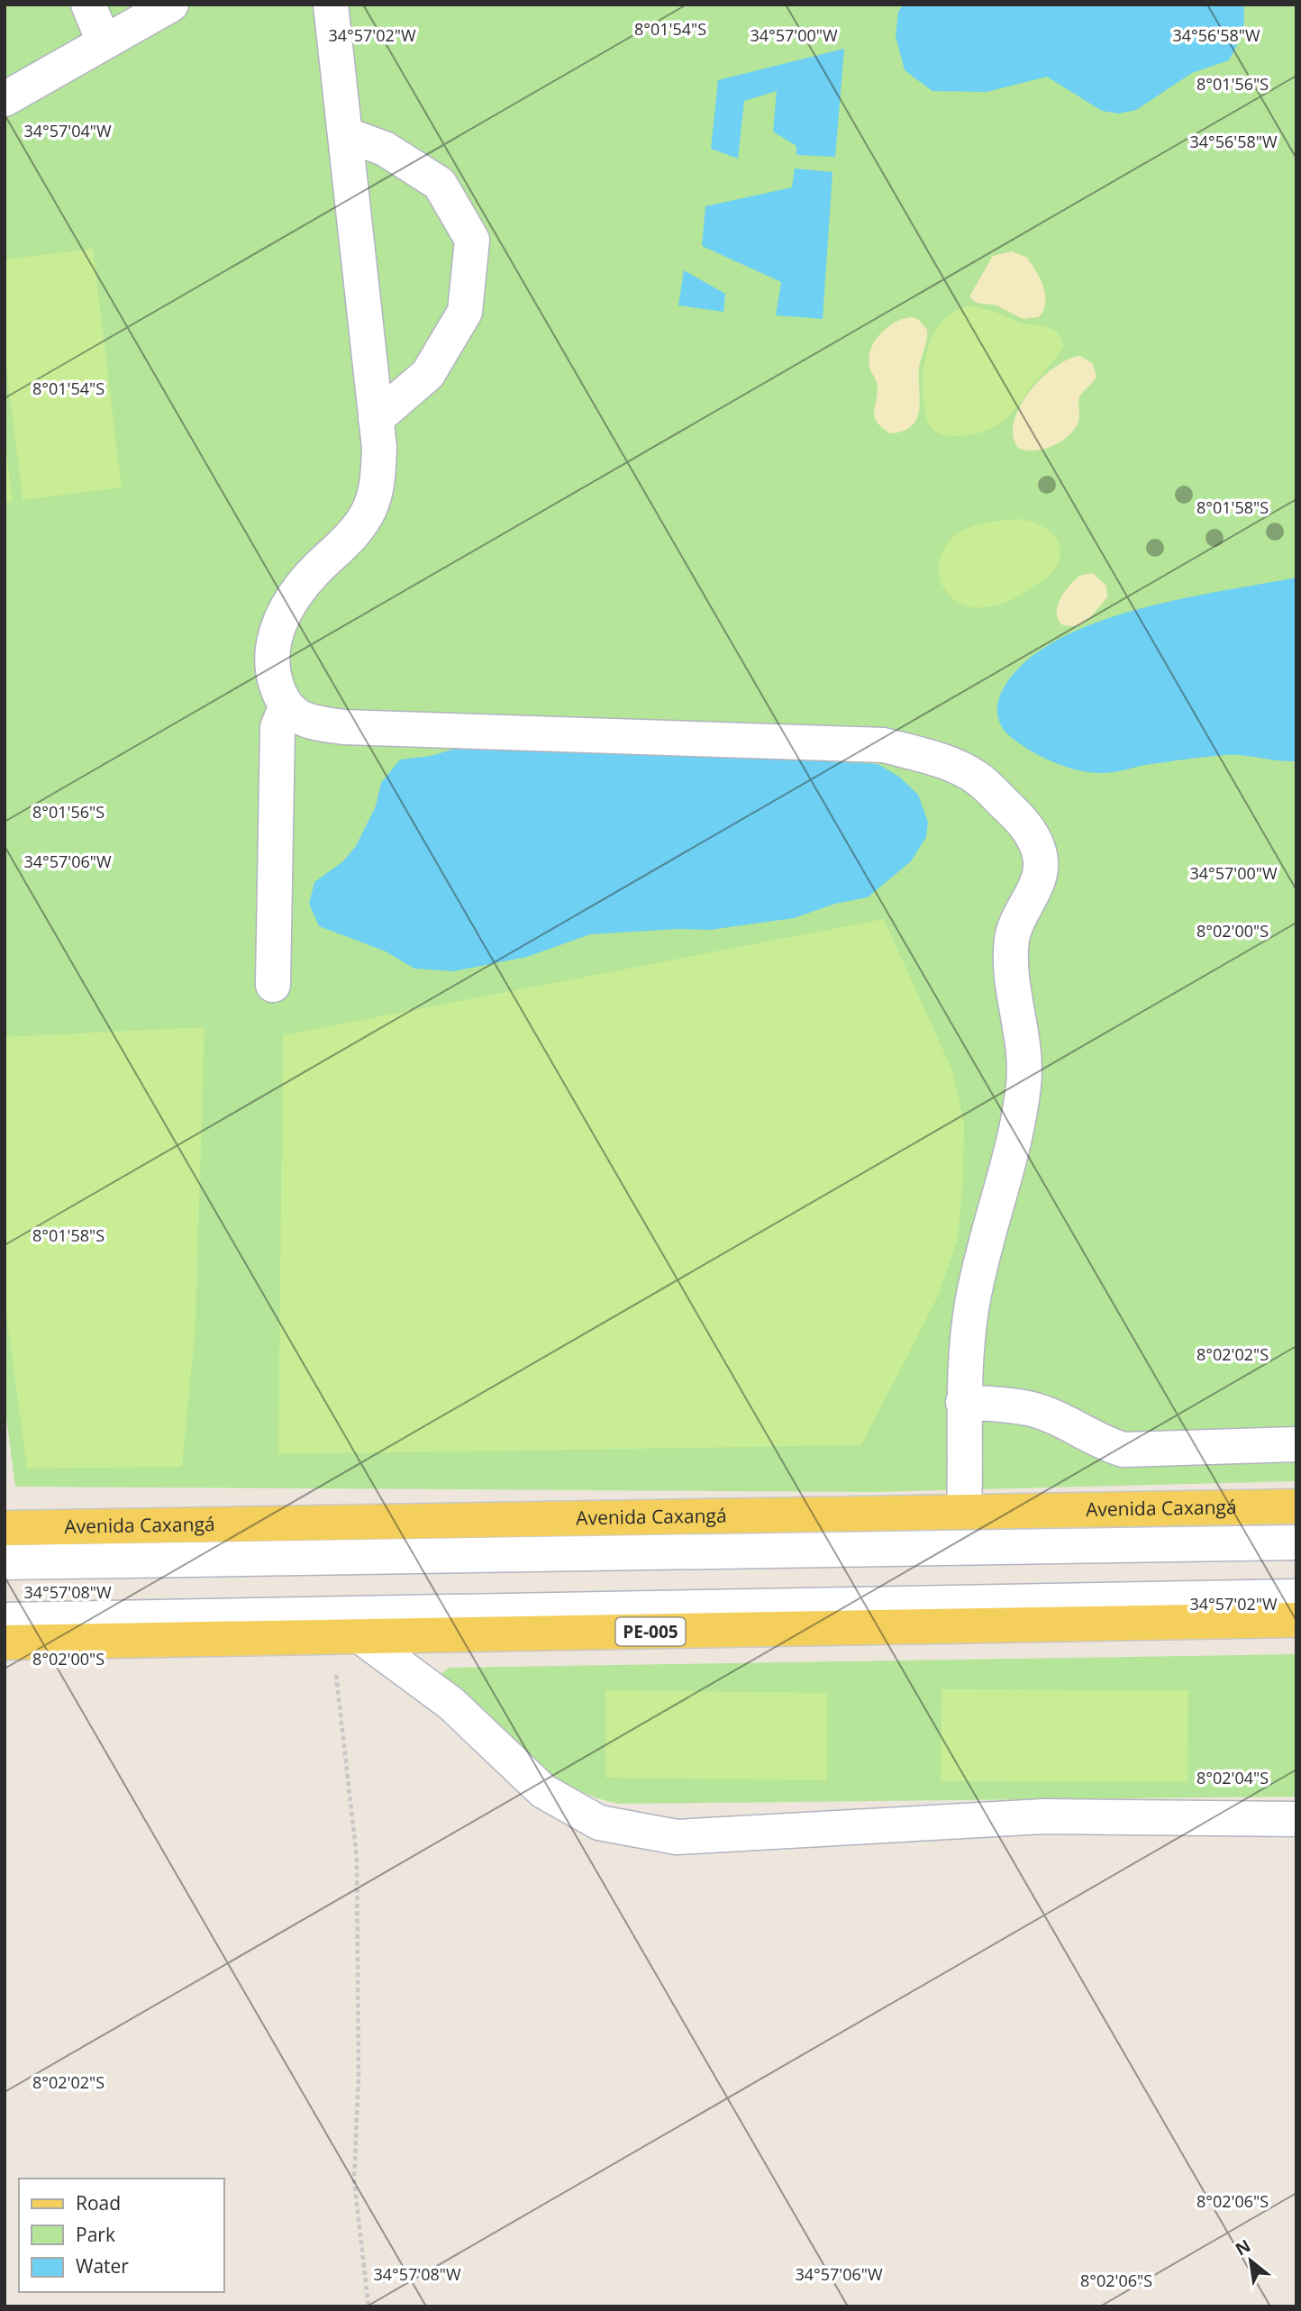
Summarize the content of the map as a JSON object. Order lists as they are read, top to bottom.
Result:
{
  "streets": {
    "main road": ["Avenida Caxangá", "PE-005"]
  },
  "legend": ["Road", "Park", "Water"],
  "north": "top left",
  "coordinates": [
    "8°01'54\"S",
    "34°57'02\"W",
    "34°57'00\"W",
    "34°56'58\"W",
    "8°01'56\"S",
    "34°57'04\"W",
    "8°01'58\"S",
    "34°57'06\"W",
    "8°02'00\"S",
    "8°02'02\"S",
    "34°57'08\"W",
    "8°02'04\"S",
    "8°02'06\"S"
  ]
}
